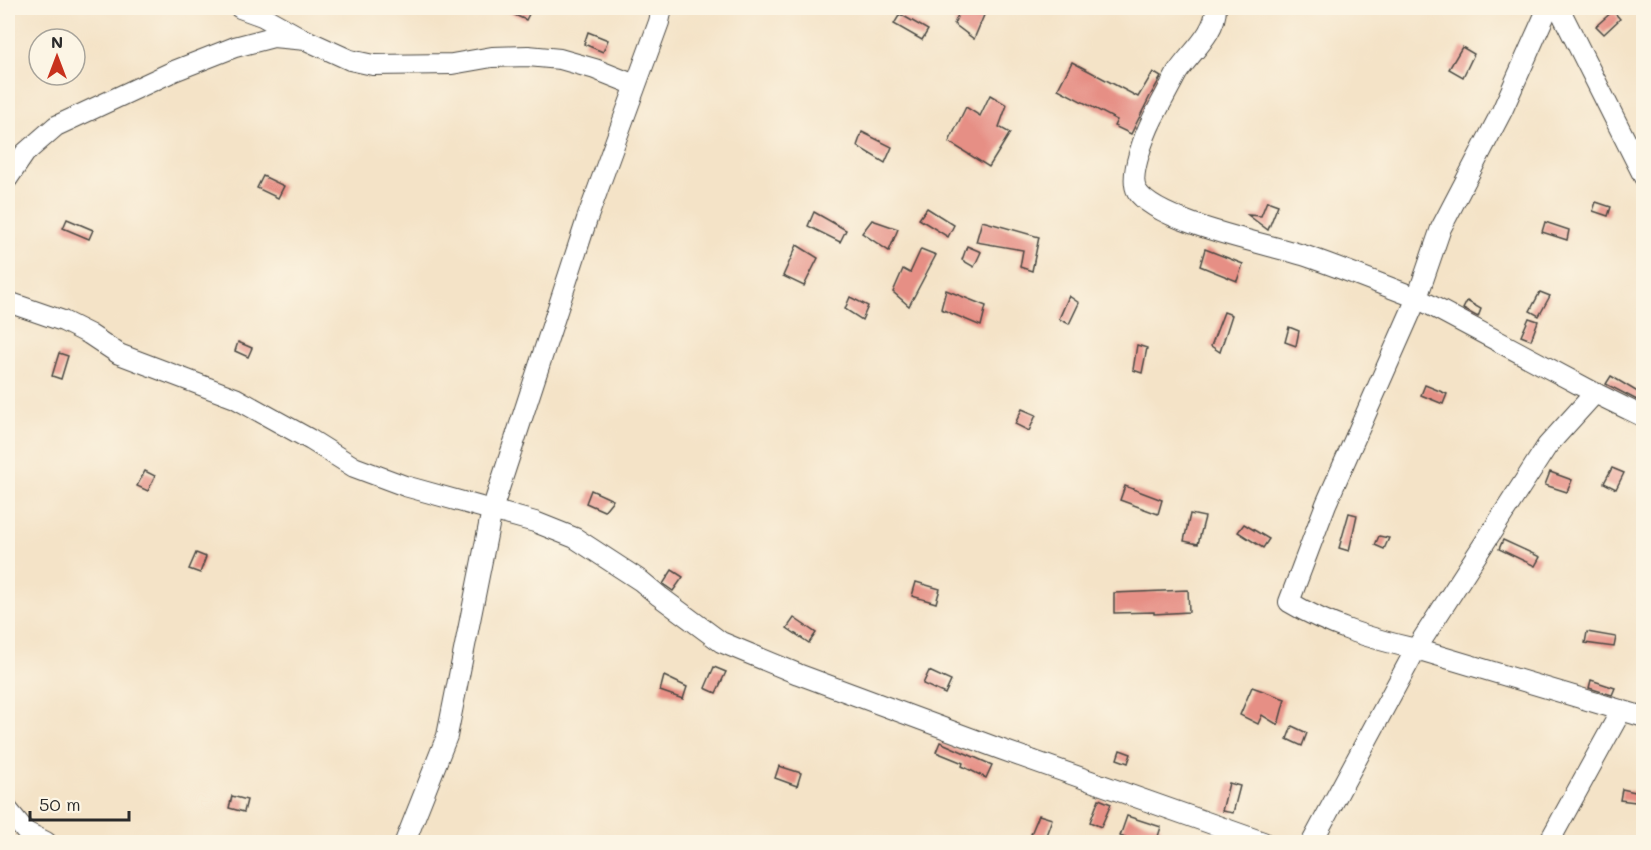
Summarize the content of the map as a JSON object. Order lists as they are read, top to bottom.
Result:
{
  "scale_bar": "50 m",
  "north": "top"
}
